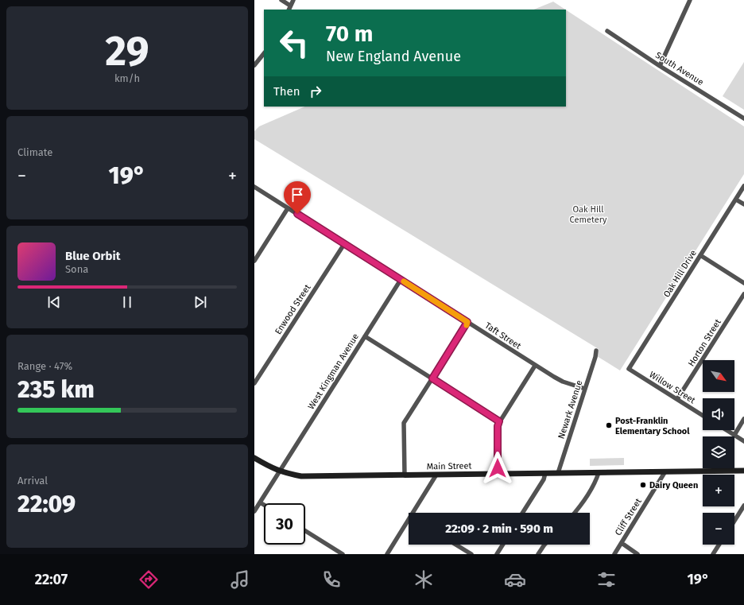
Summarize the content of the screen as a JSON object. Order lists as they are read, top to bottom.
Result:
{
  "streets": {
    "street": [
      "South Avenue",
      "Oak Hill Drive",
      "Enwood Street",
      "Taft Street",
      "Horton Street",
      "West Kingman Avenue",
      "Willow Street",
      "Newark Avenue",
      "Main Street",
      "Cliff Street"
    ]
  },
  "crossings": [
    ["Oak Hill Drive", "Willow Street"],
    ["Enwood Street", "Taft Street"],
    ["Taft Street", "West Kingman Avenue"],
    ["Taft Street", "Newark Avenue"],
    ["Horton Street", "Willow Street"],
    ["West Kingman Avenue", "Main Street"],
    ["Newark Avenue", "Main Street"],
    ["Main Street", "Cliff Street"]
  ],
  "parks": ["Oak Hill Cemetery"],
  "places": ["Post-Franklin Elementary School", "Dairy Queen"],
  "north": "bottom right",
  "page": {
    "tile": [
      ["29", "km/h"],
      "Climate",
      ["Range · 47%", "235 km"],
      ["Arrival", "22:09"]
    ],
    "turn": ["70 m", "New England Avenue"],
    "then": "Then",
    "heat": ["−", "19°", "+"],
    "song": ["Blue Orbit", "Sona"],
    "map_buttons": ["+", "−"],
    "limit": "30",
    "trip": "22:09 · 2 min · 590 m",
    "tabs": ["22:07", "19°"]
  }
}
